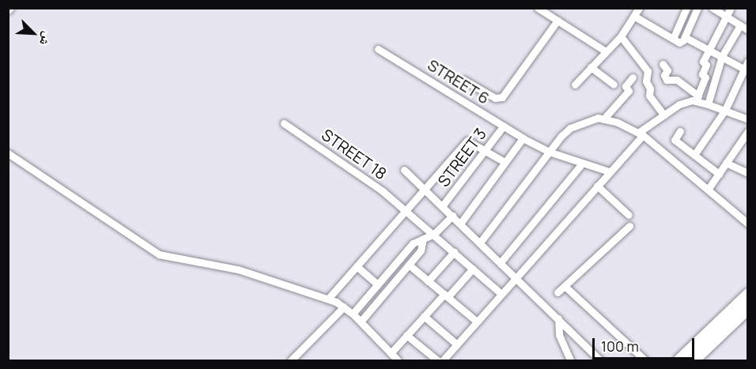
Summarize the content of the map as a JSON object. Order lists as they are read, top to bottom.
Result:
{
  "streets": {
    "street": ["STREET 6", "STREET 18", "STREET 3"]
  },
  "crossings": [
    ["STREET 6", "STREET 3"]
  ],
  "scale_bar": "100 m",
  "north": "bottom right"
}
